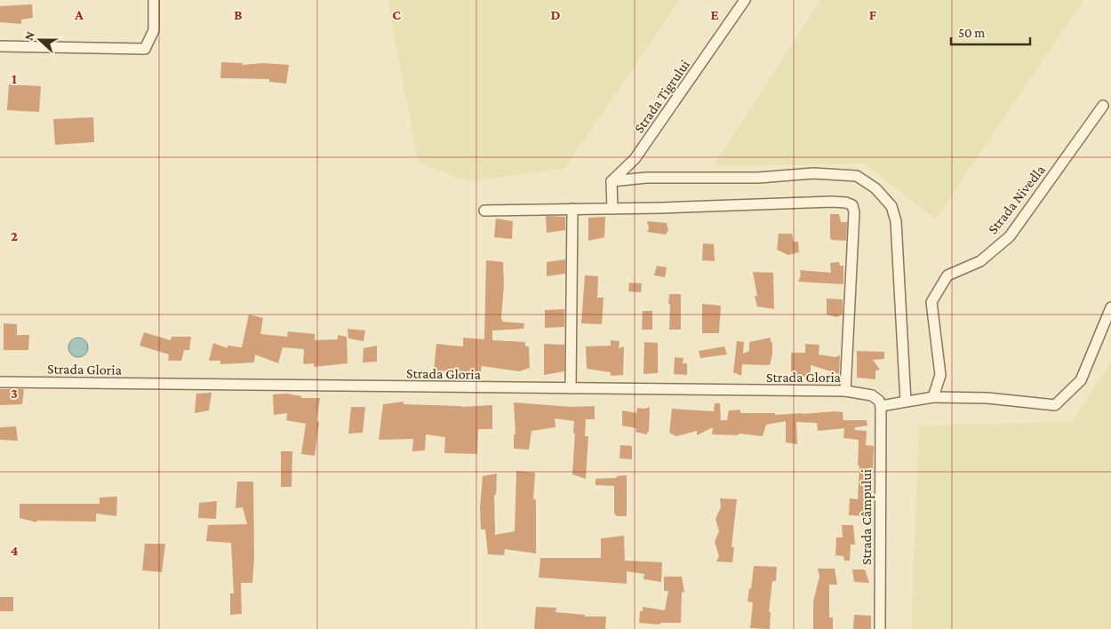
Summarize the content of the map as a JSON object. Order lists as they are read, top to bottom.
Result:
{
  "streets": {
    "street": [
      "Strada Tigrului",
      "Strada Nivedla",
      "Strada Gloria",
      "Strada Câmpului"
    ]
  },
  "crossings": [
    ["Strada Gloria", "Strada Câmpului"]
  ],
  "scale_bar": "50 m",
  "north": "left",
  "grid": {
    "columns": [
      "A",
      "B",
      "C",
      "D",
      "E",
      "F"
    ],
    "rows": [
      "1",
      "2",
      "3",
      "4"
    ]
  }
}
